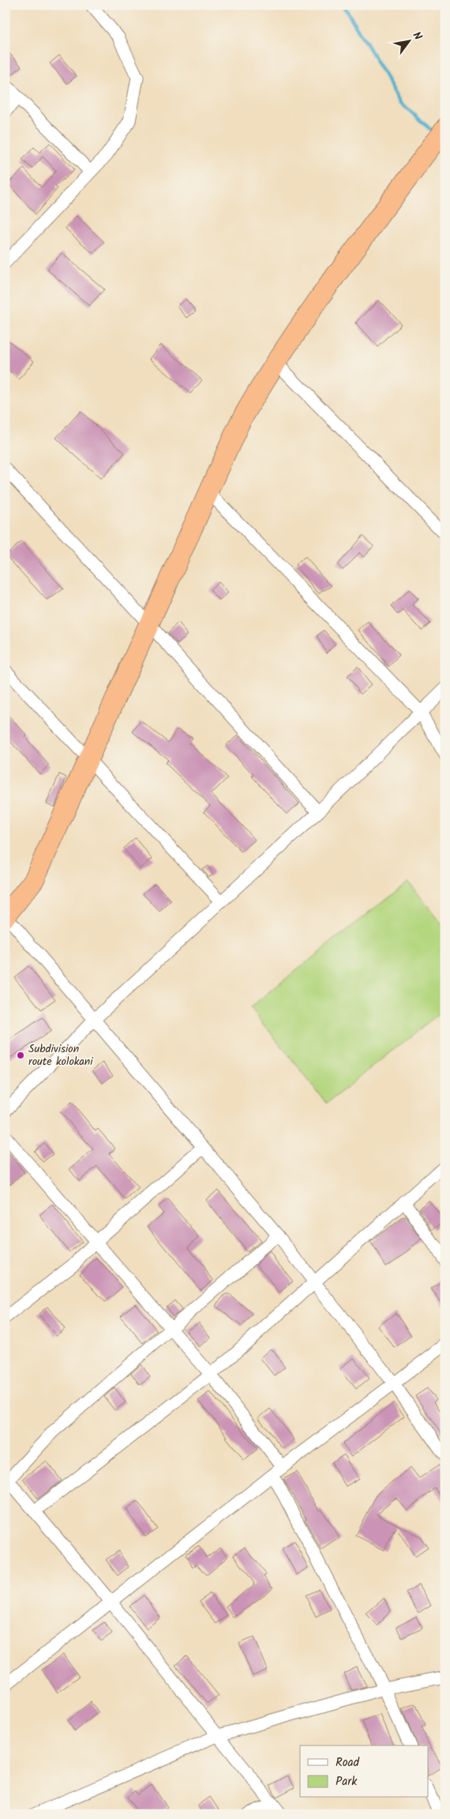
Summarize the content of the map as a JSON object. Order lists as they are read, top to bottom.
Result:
{
  "places": ["Subdivision route kolokani"],
  "legend": ["Road", "Park"],
  "north": "top right"
}
